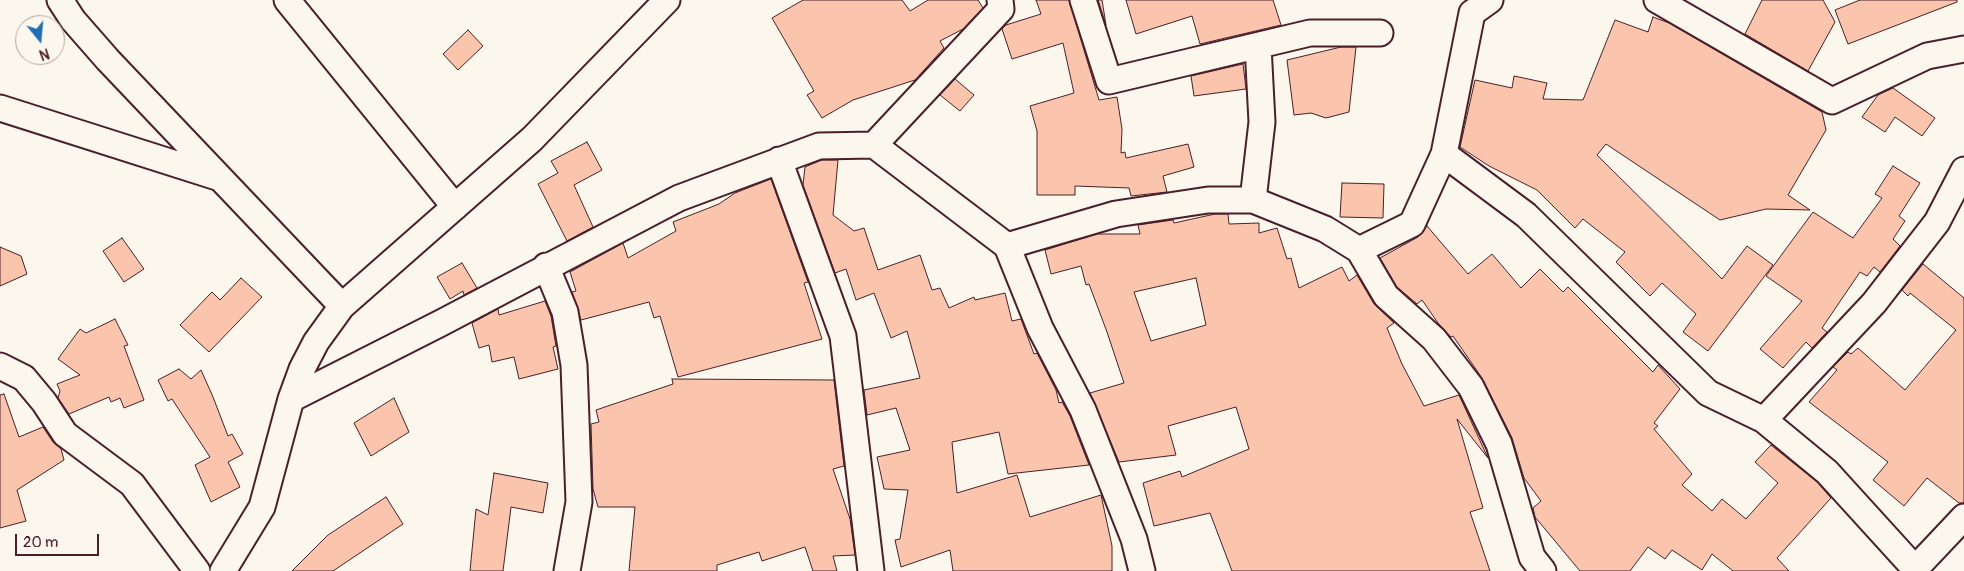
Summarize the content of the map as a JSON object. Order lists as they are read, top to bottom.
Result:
{
  "scale_bar": "20 m",
  "north": "bottom"
}
